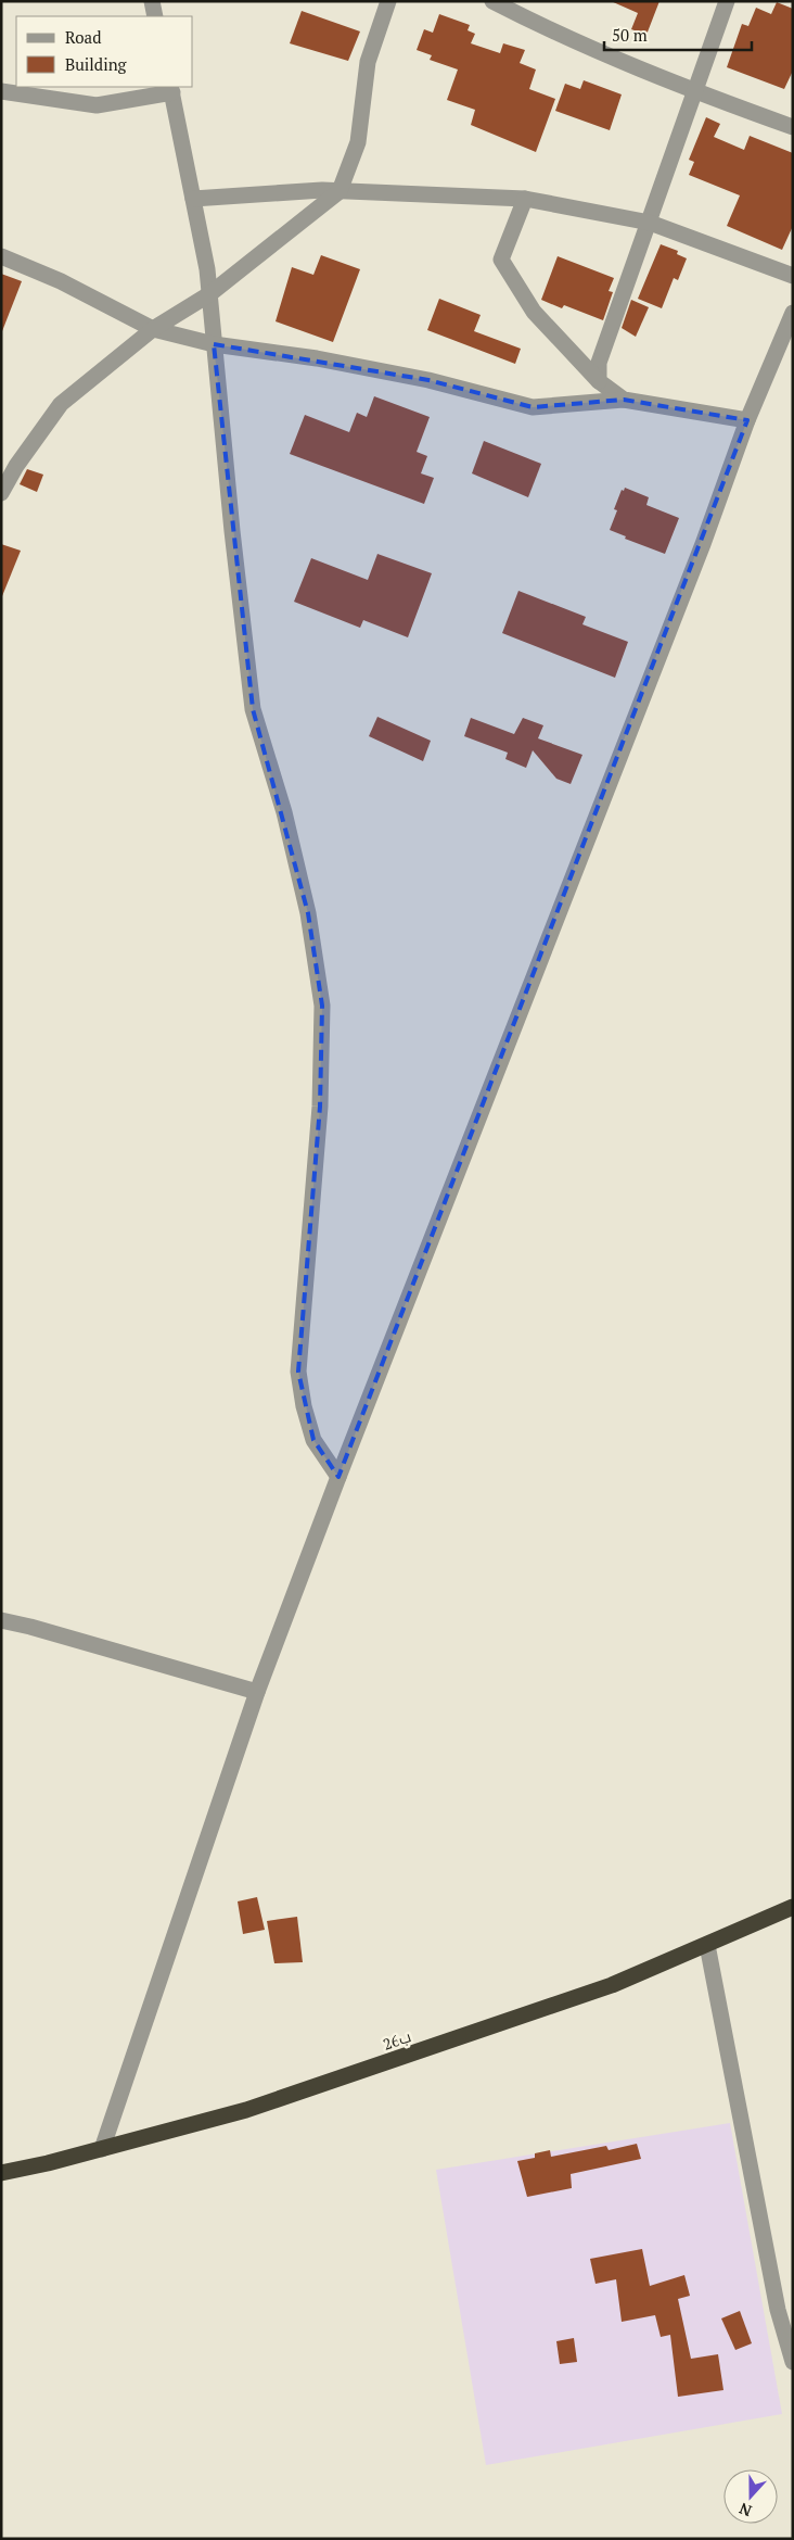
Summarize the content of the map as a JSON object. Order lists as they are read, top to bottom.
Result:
{
  "streets": {
    "highway": ["26ب"]
  },
  "legend": ["Road", "Building"],
  "scale_bar": "50 m",
  "north": "bottom"
}
